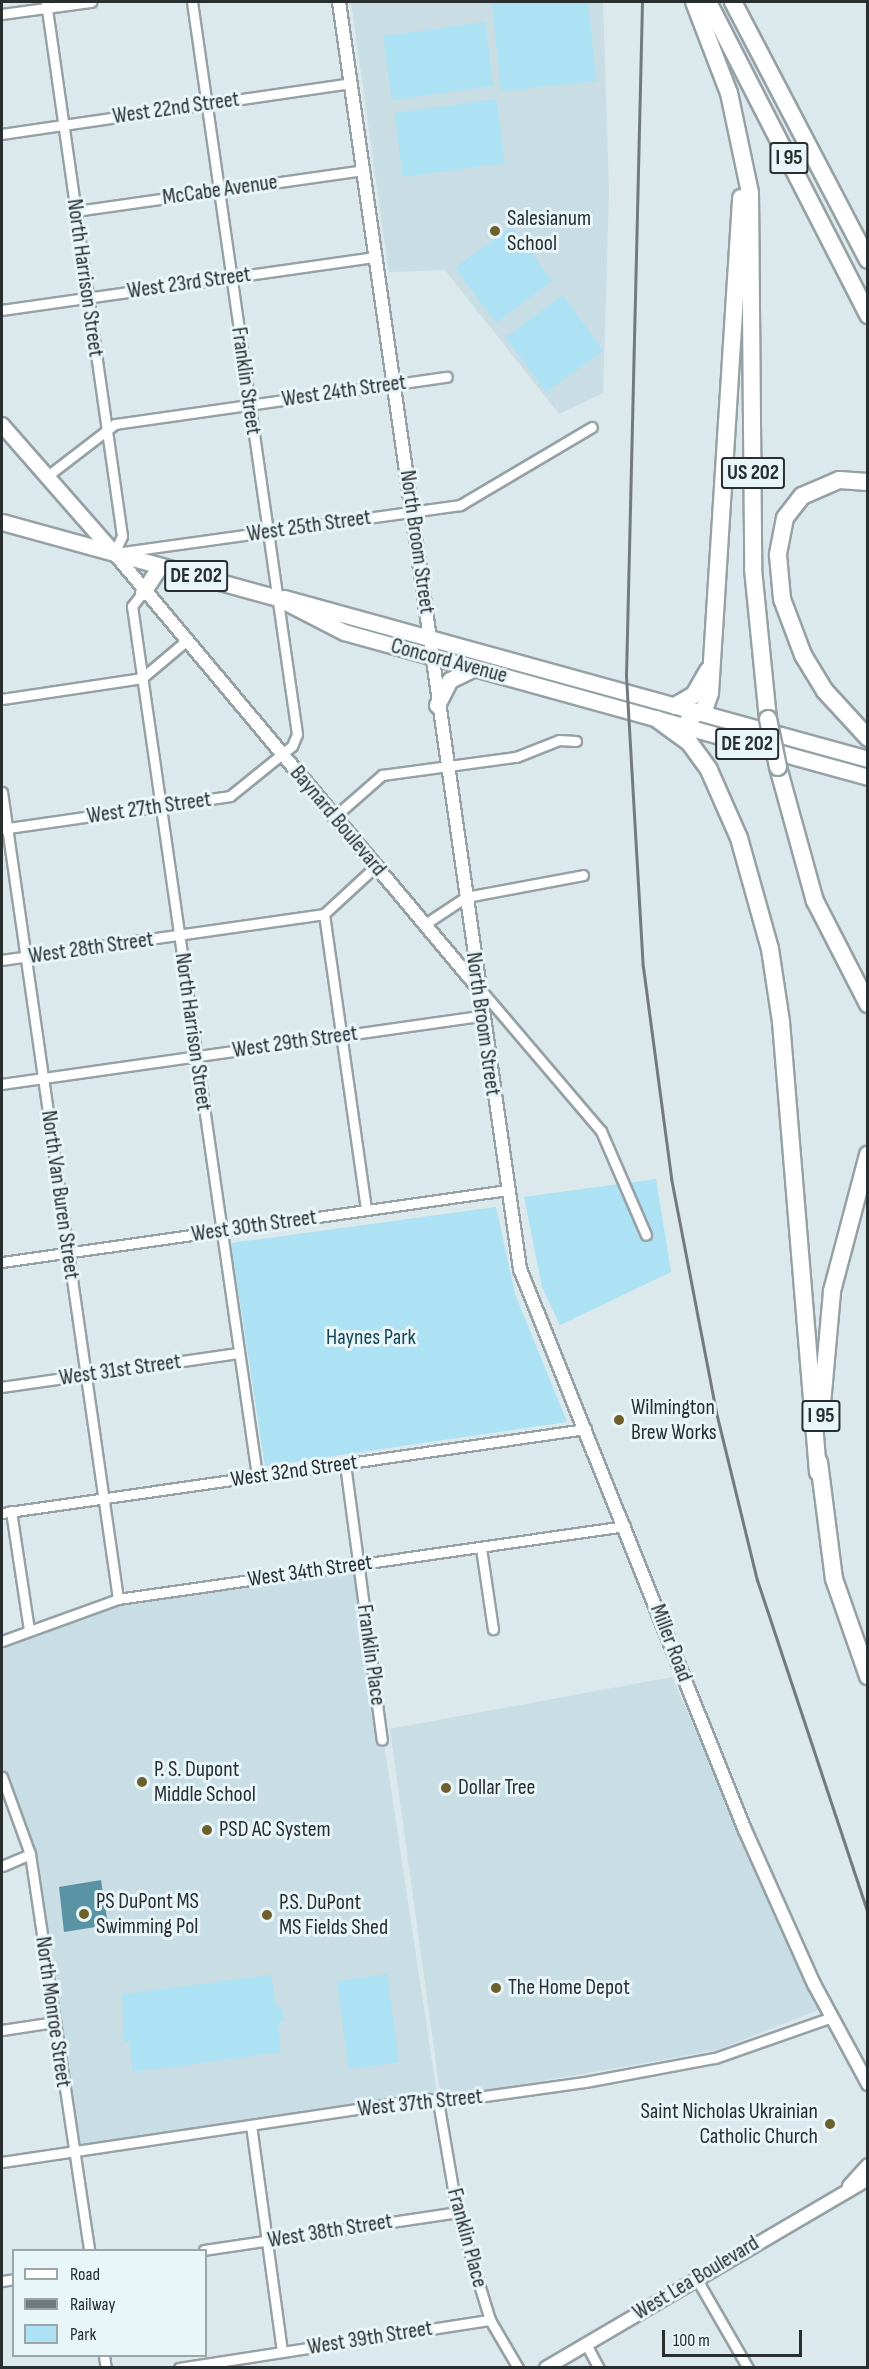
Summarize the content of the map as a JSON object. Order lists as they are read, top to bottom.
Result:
{
  "streets": {
    "highway": ["I 95", "US 202"],
    "main road": ["DE 202", "Concord Avenue", "Baynard Boulevard"],
    "street": [
      "West 22nd Street",
      "McCabe Avenue",
      "North Harrison Street",
      "West 23rd Street",
      "Franklin Street",
      "West 24th Street",
      "West 25th Street",
      "North Broom Street",
      "West 27th Street",
      "West 28th Street",
      "West 29th Street",
      "North Van Buren Street",
      "West 30th Street",
      "West 31st Street",
      "West 32nd Street",
      "West 34th Street",
      "Miller Road",
      "Franklin Place",
      "North Monroe Street",
      "West 37th Street",
      "West 38th Street",
      "West Lea Boulevard",
      "West 39th Street"
    ]
  },
  "crossings": [
    ["West 22nd Street", "North Harrison Street"],
    ["West 22nd Street", "Franklin Street"],
    ["West 22nd Street", "North Broom Street"],
    ["McCabe Avenue", "North Harrison Street"],
    ["McCabe Avenue", "Franklin Street"],
    ["McCabe Avenue", "North Broom Street"],
    ["North Harrison Street", "West 23rd Street"],
    ["North Harrison Street", "West 24th Street"],
    ["North Harrison Street", "West 25th Street"],
    ["North Harrison Street", "Concord Avenue"],
    ["North Harrison Street", "West 27th Street"],
    ["North Harrison Street", "Baynard Boulevard"],
    ["North Harrison Street", "West 28th Street"],
    ["North Harrison Street", "West 29th Street"],
    ["North Harrison Street", "West 30th Street"],
    ["North Harrison Street", "West 31st Street"],
    ["North Harrison Street", "West 32nd Street"],
    ["West 23rd Street", "Franklin Street"],
    ["West 23rd Street", "North Broom Street"],
    ["Franklin Street", "West 24th Street"],
    ["Franklin Street", "West 25th Street"],
    ["Franklin Street", "Concord Avenue"],
    ["Franklin Street", "West 27th Street"],
    ["Franklin Street", "Baynard Boulevard"],
    ["West 24th Street", "North Broom Street"],
    ["West 25th Street", "North Broom Street"],
    ["West 25th Street", "Concord Avenue"],
    ["West 25th Street", "Baynard Boulevard"],
    ["North Broom Street", "Concord Avenue"],
    ["North Broom Street", "Baynard Boulevard"],
    ["North Broom Street", "West 29th Street"],
    ["North Broom Street", "West 30th Street"],
    ["North Broom Street", "Miller Road"],
    ["DE 202", "Concord Avenue"],
    ["Concord Avenue", "Baynard Boulevard"],
    ["West 27th Street", "Baynard Boulevard"],
    ["West 27th Street", "North Van Buren Street"],
    ["West 28th Street", "North Van Buren Street"],
    ["West 29th Street", "North Van Buren Street"],
    ["North Van Buren Street", "West 30th Street"],
    ["North Van Buren Street", "West 31st Street"],
    ["North Van Buren Street", "West 32nd Street"],
    ["North Van Buren Street", "West 34th Street"],
    ["West 30th Street", "Miller Road"],
    ["West 32nd Street", "Miller Road"],
    ["West 32nd Street", "Franklin Place"],
    ["West 34th Street", "Miller Road"],
    ["West 34th Street", "Franklin Place"],
    ["Miller Road", "West 37th Street"],
    ["Franklin Place", "West 37th Street"],
    ["Franklin Place", "West 38th Street"],
    ["Franklin Place", "West 39th Street"],
    ["North Monroe Street", "West 37th Street"]
  ],
  "parks": ["Haynes Park"],
  "places": [
    "Salesianum School",
    "Wilmington Brew Works",
    "P. S. Dupont Middle School",
    "Dollar Tree",
    "PSD AC System",
    "PS DuPont MS Swimming Pol",
    "P.S. DuPont MS Fields Shed",
    "The Home Depot",
    "Saint Nicholas Ukrainian Catholic Church"
  ],
  "legend": ["Road", "Railway", "Park"],
  "scale_bar": "100 m"
}
